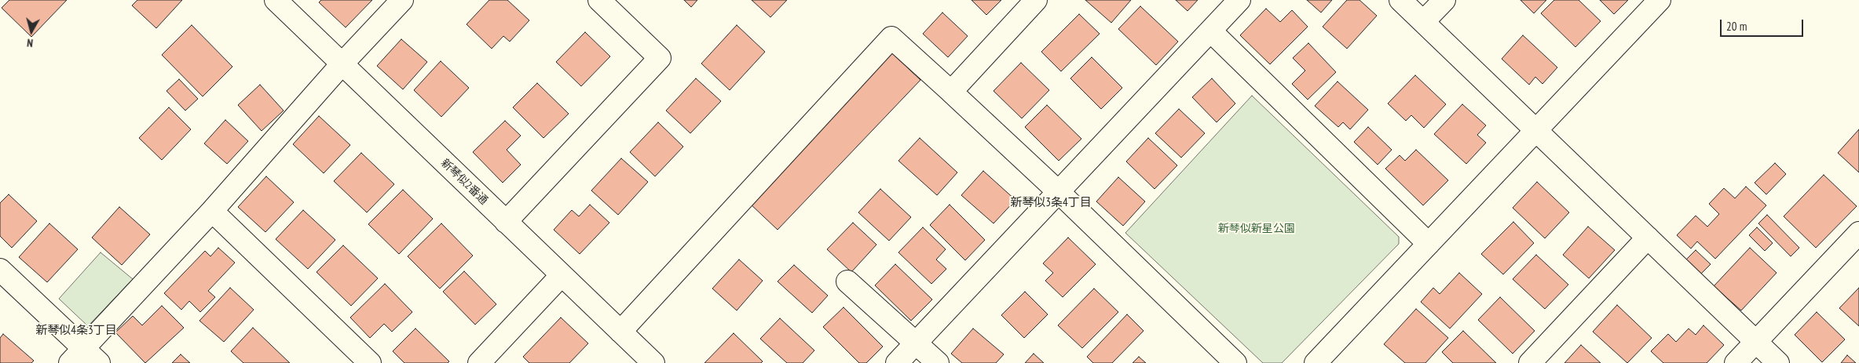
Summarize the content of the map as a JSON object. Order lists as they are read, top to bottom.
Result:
{
  "streets": {
    "street": ["新琴似2番通"]
  },
  "districts": ["新琴似3条4丁目", "新琴似4条3丁目"],
  "parks": ["新琴似新星公園"],
  "scale_bar": "20 m",
  "north": "bottom"
}
